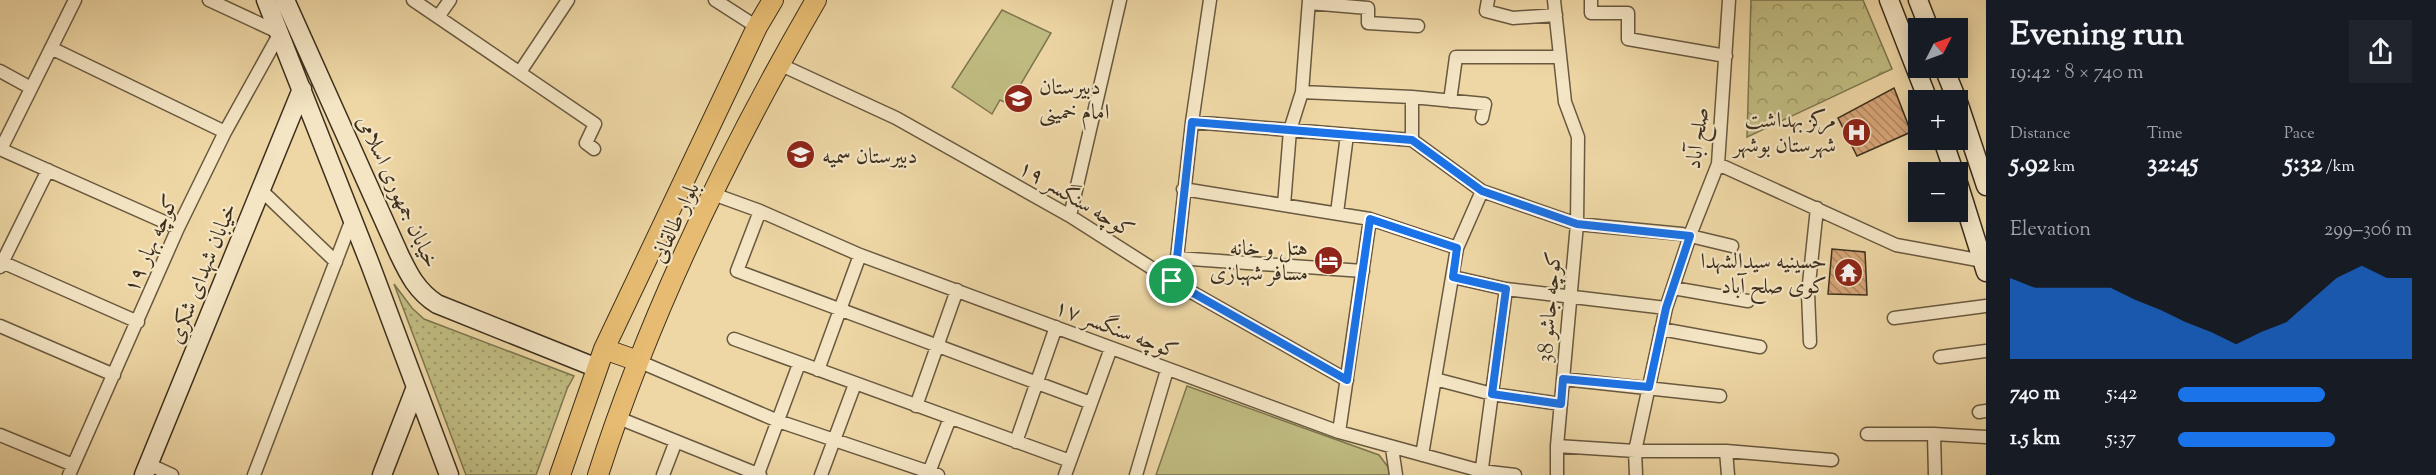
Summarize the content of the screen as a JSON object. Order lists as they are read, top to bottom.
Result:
{
  "streets": {
    "main road": ["بلوار طالقانی"],
    "street": [
      "صلح آباد",
      "خیابان جمهوری اسلامی",
      "کوچه سنگسر ۱۹",
      "کوچه بهار ۱۹",
      "خیابان شهدای شکری",
      "کوچه جاشو 38",
      "کوچه سنگسر ۱۷"
    ]
  },
  "crossings": [
    ["خیابان جمهوری اسلامی", "بلوار طالقانی"],
    ["کوچه سنگسر ۱۹", "بلوار طالقانی"],
    ["بلوار طالقانی", "کوچه سنگسر ۱۷"]
  ],
  "places": {
    "school or university": ["دبیرستان امام خمینی", "دبیرستان سمیه"],
    "hospital": ["مرکز بهداشت شهرستان بوشهر"],
    "hotel": ["هتل و خانه مسافر شهبازی"],
    "temple": ["حسینیه سیدالشهدا کوی صلح آباد"]
  },
  "north": "top right",
  "page": {
    "heading": ["Evening run", "19:42 · 8 × 740 m"],
    "map_buttons": ["+", "−"],
    "stats": [
      ["Distance", "5.92 km"],
      ["Time", "32:45"],
      ["Pace", "5:32 /km"]
    ],
    "chart": ["Elevation", "299–306 m"],
    "list": [
      {
        "name": "740 m",
        "note": "5:42"
      },
      {
        "name": "1.5 km",
        "note": "5:37"
      }
    ]
  }
}
